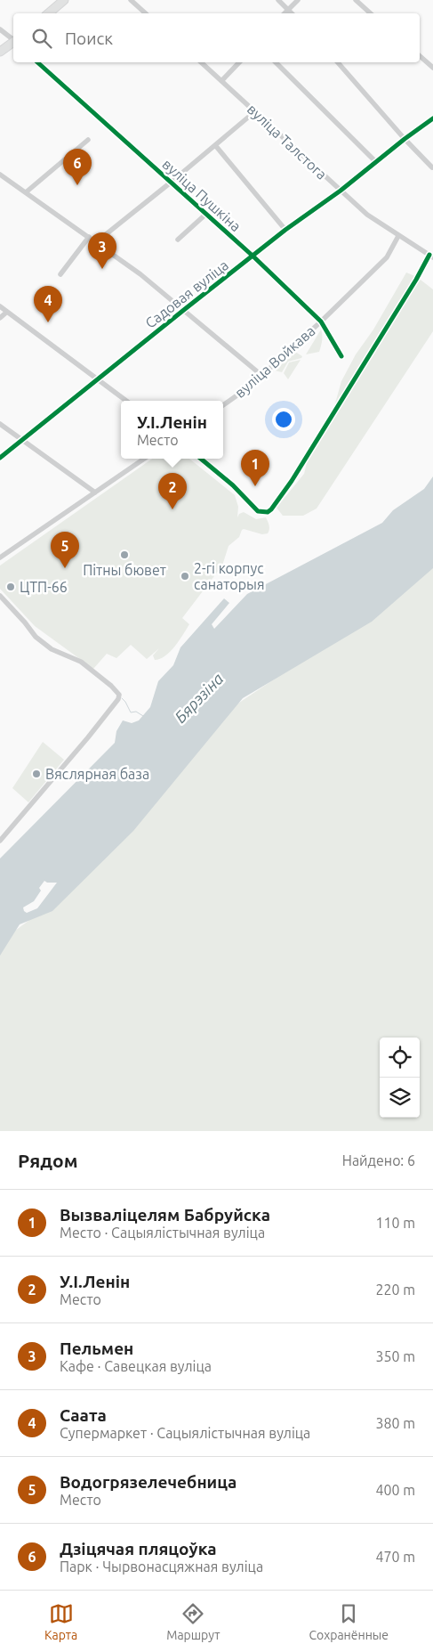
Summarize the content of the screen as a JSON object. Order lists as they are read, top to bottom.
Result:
{
  "streets": {
    "street": [
      "вуліца Талстога",
      "вуліца Пушкіна",
      "Садовая вуліца",
      "вуліца Войкава"
    ]
  },
  "crossings": [
    ["вуліца Талстога", "Садовая вуліца"],
    ["вуліца Талстога", "вуліца Войкава"],
    ["вуліца Пушкіна", "Садовая вуліца"],
    ["вуліца Пушкіна", "вуліца Войкава"]
  ],
  "water": ["Бярэзіна"],
  "places": [
    "Пітны бювет",
    "2-гі корпус санаторыя",
    "ЦТП-66",
    "Вяслярная база"
  ],
  "page": {
    "search": "Поиск",
    "pins": [
      "6",
      "3",
      "4",
      "1",
      "2",
      "5"
    ],
    "popup": ["У.І.Ленін", "Место"],
    "heading": ["Рядом", "Найдено: 6"],
    "list": [
      {
        "mark": "1",
        "name": "Вызваліцелям Бабруйска",
        "note": "Место · Сацыялістычная вуліца",
        "value": "110 m"
      },
      {
        "mark": "2",
        "name": "У.І.Ленін",
        "note": "Место",
        "value": "220 m"
      },
      {
        "mark": "3",
        "name": "Пельмен",
        "note": "Кафе · Савецкая вуліца",
        "value": "350 m"
      },
      {
        "mark": "4",
        "name": "Саата",
        "note": "Супермаркет · Сацыялістычная вуліца",
        "value": "380 m"
      },
      {
        "mark": "5",
        "name": "Водогрязелечебница",
        "note": "Место",
        "value": "400 m"
      },
      {
        "mark": "6",
        "name": "Дзіцячая пляцоўка",
        "note": "Парк · Чырвонасцяжная вуліца",
        "value": "470 m"
      }
    ],
    "nav": ["Карта", "Маршрут", "Сохранённые"]
  }
}
